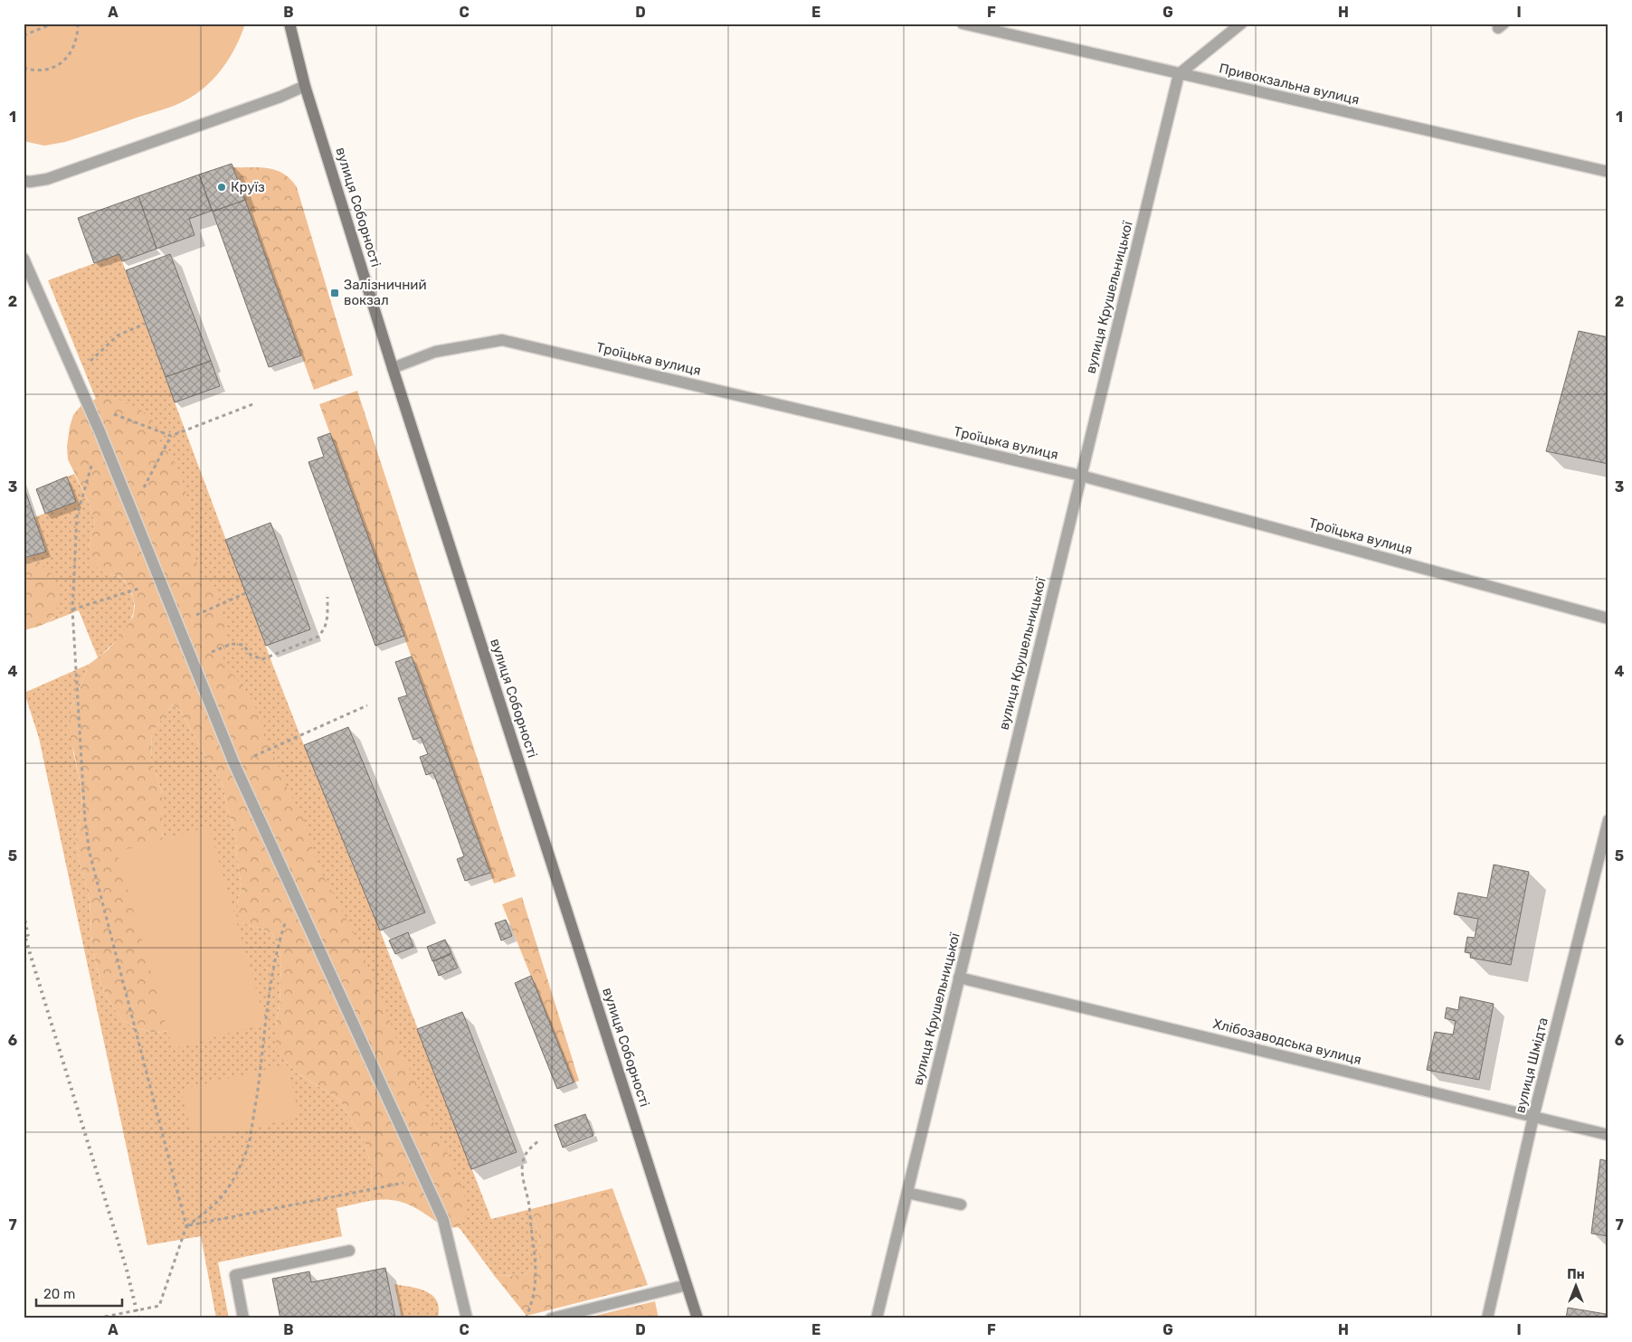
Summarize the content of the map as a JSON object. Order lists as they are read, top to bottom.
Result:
{
  "streets": {
    "main road": ["вулиця Соборності"],
    "street": [
      "Привокзальна вулиця",
      "вулиця Крушельницької",
      "Троїцька вулиця",
      "Хлібозаводська вулиця",
      "вулиця Шмідта"
    ]
  },
  "crossings": [
    ["Привокзальна вулиця", "вулиця Крушельницької"],
    ["вулиця Соборності", "Троїцька вулиця"],
    ["вулиця Крушельницької", "Троїцька вулиця"],
    ["вулиця Крушельницької", "Хлібозаводська вулиця"],
    ["Хлібозаводська вулиця", "вулиця Шмідта"]
  ],
  "places": {
    "other": ["Круїз"],
    "transit": ["Залізничний вокзал"]
  },
  "scale_bar": "20 m",
  "north": "top",
  "grid": {
    "columns": [
      "A",
      "B",
      "C",
      "D",
      "E",
      "F",
      "G",
      "H",
      "I"
    ],
    "rows": [
      "1",
      "2",
      "3",
      "4",
      "5",
      "6",
      "7"
    ]
  }
}
